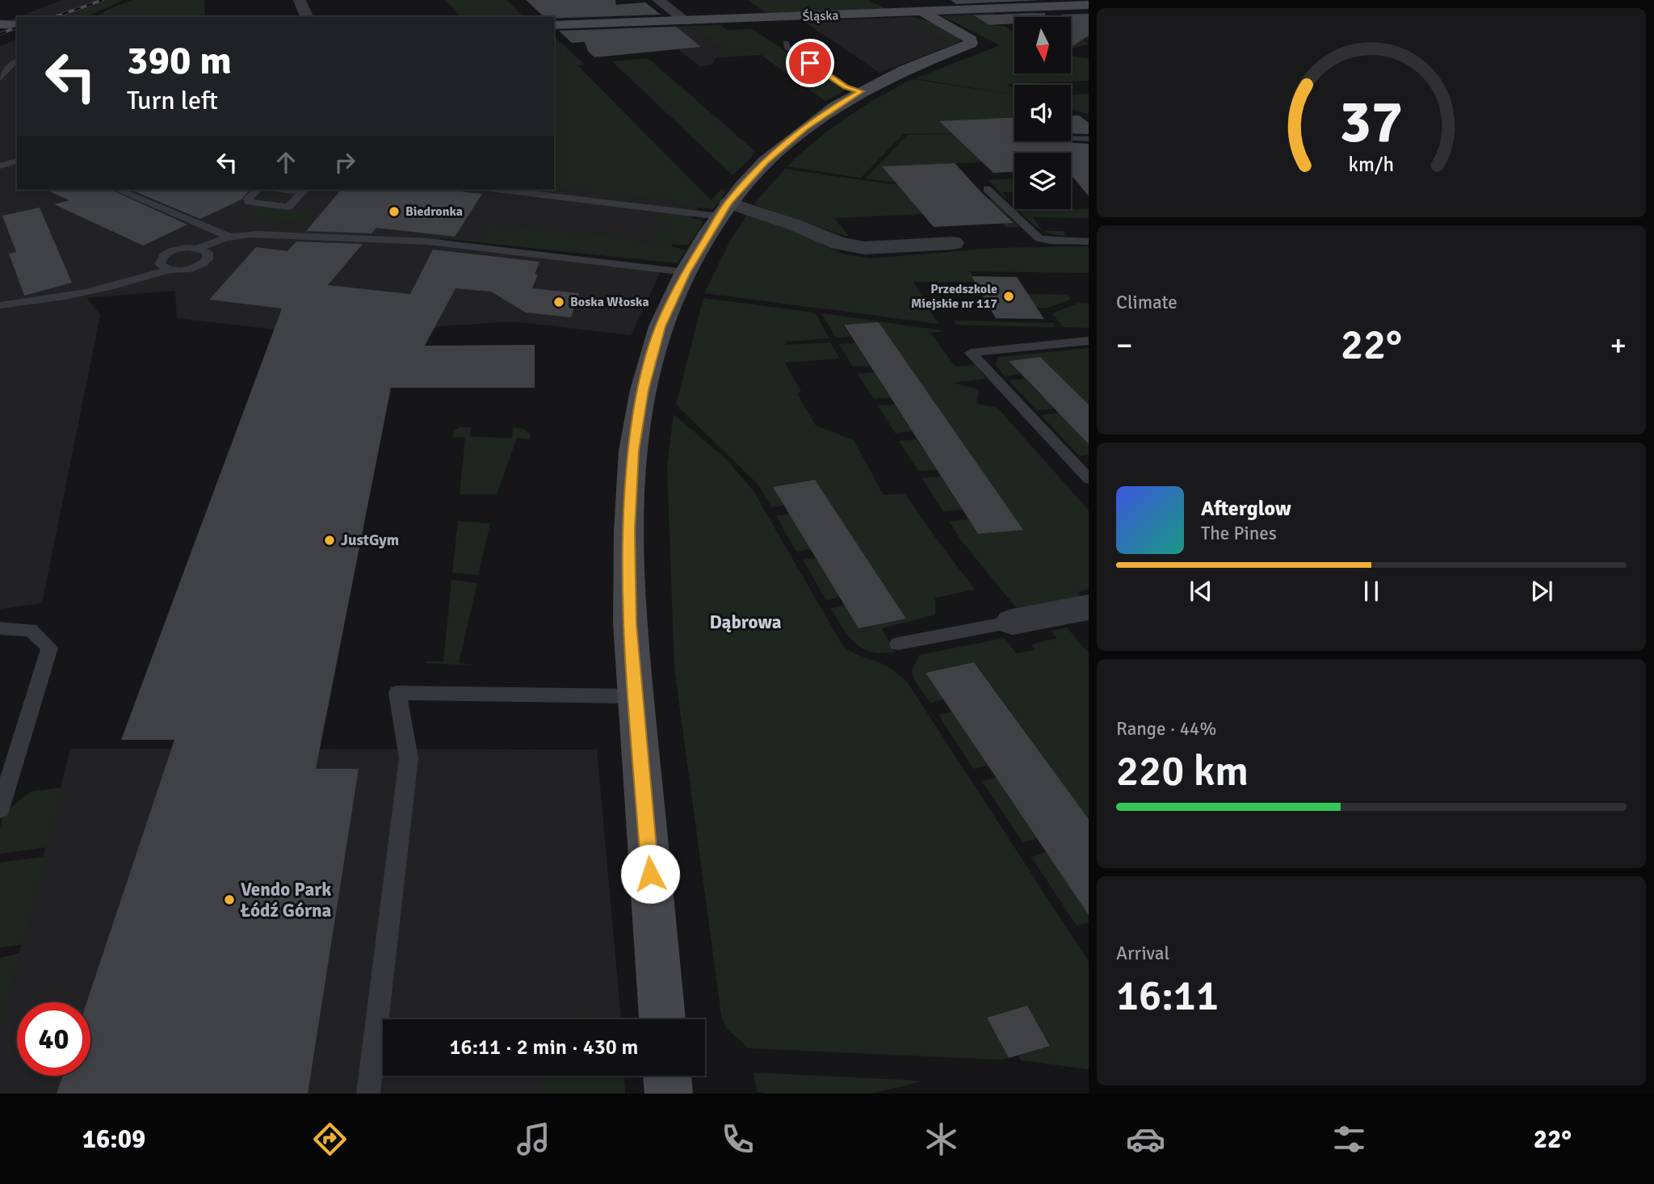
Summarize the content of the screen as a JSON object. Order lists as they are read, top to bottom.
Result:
{
  "streets": {
    "street": ["Śląska"]
  },
  "districts": ["Dąbrowa"],
  "places": [
    "Biedronka",
    "Przedszkole Miejskie nr 117",
    "Boska Włoska",
    "JustGym",
    "Vendo Park Łódź Górna"
  ],
  "north": "bottom",
  "page": {
    "turn": ["390 m", "Turn left"],
    "tile": [
      "Climate",
      ["Range · 44%", "220 km"],
      ["Arrival", "16:11"]
    ],
    "heat": ["−", "22°", "+"],
    "song": ["Afterglow", "The Pines"],
    "limit": "40",
    "trip": "16:11 · 2 min · 430 m",
    "tabs": ["16:09", "22°"],
    "gauge": ["37", "km/h"]
  }
}
